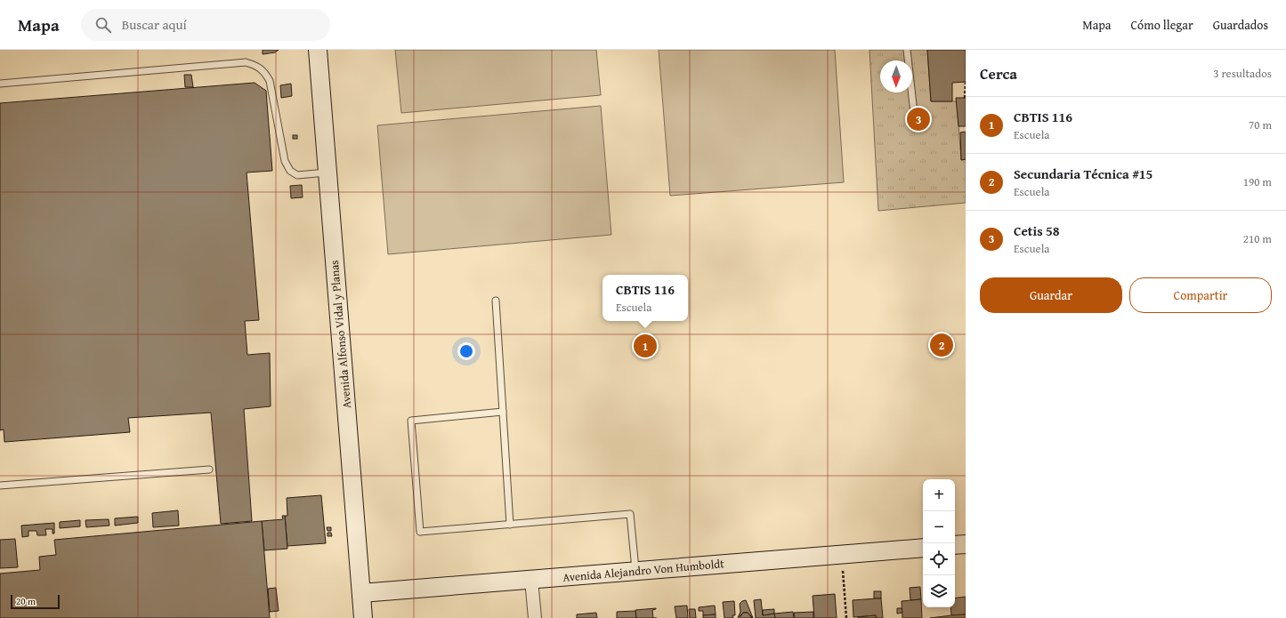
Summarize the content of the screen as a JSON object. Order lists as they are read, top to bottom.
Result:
{
  "streets": {
    "street": ["Avenida Alfonso Vidal y Planas", "Avenida Alejandro Von Humboldt"]
  },
  "crossings": [
    ["Avenida Alfonso Vidal y Planas", "Avenida Alejandro Von Humboldt"]
  ],
  "scale_bar": "20 m",
  "north": "bottom",
  "page": {
    "header": "Mapa",
    "search": "Buscar aquí",
    "nav": ["Mapa", "Cómo llegar", "Guardados"],
    "heading": ["Cerca", "3 resultados"],
    "list": [
      {
        "mark": "1",
        "name": "CBTIS 116",
        "note": "Escuela",
        "value": "70 m"
      },
      {
        "mark": "2",
        "name": "Secundaria Técnica #15",
        "note": "Escuela",
        "value": "190 m"
      },
      {
        "mark": "3",
        "name": "Cetis 58",
        "note": "Escuela",
        "value": "210 m"
      }
    ],
    "pins": ["3", "2", "1"],
    "buttons": ["Guardar", "Compartir"],
    "popup": ["CBTIS 116", "Escuela"],
    "map_buttons": ["+", "−"],
    "scale": "20 m"
  }
}
